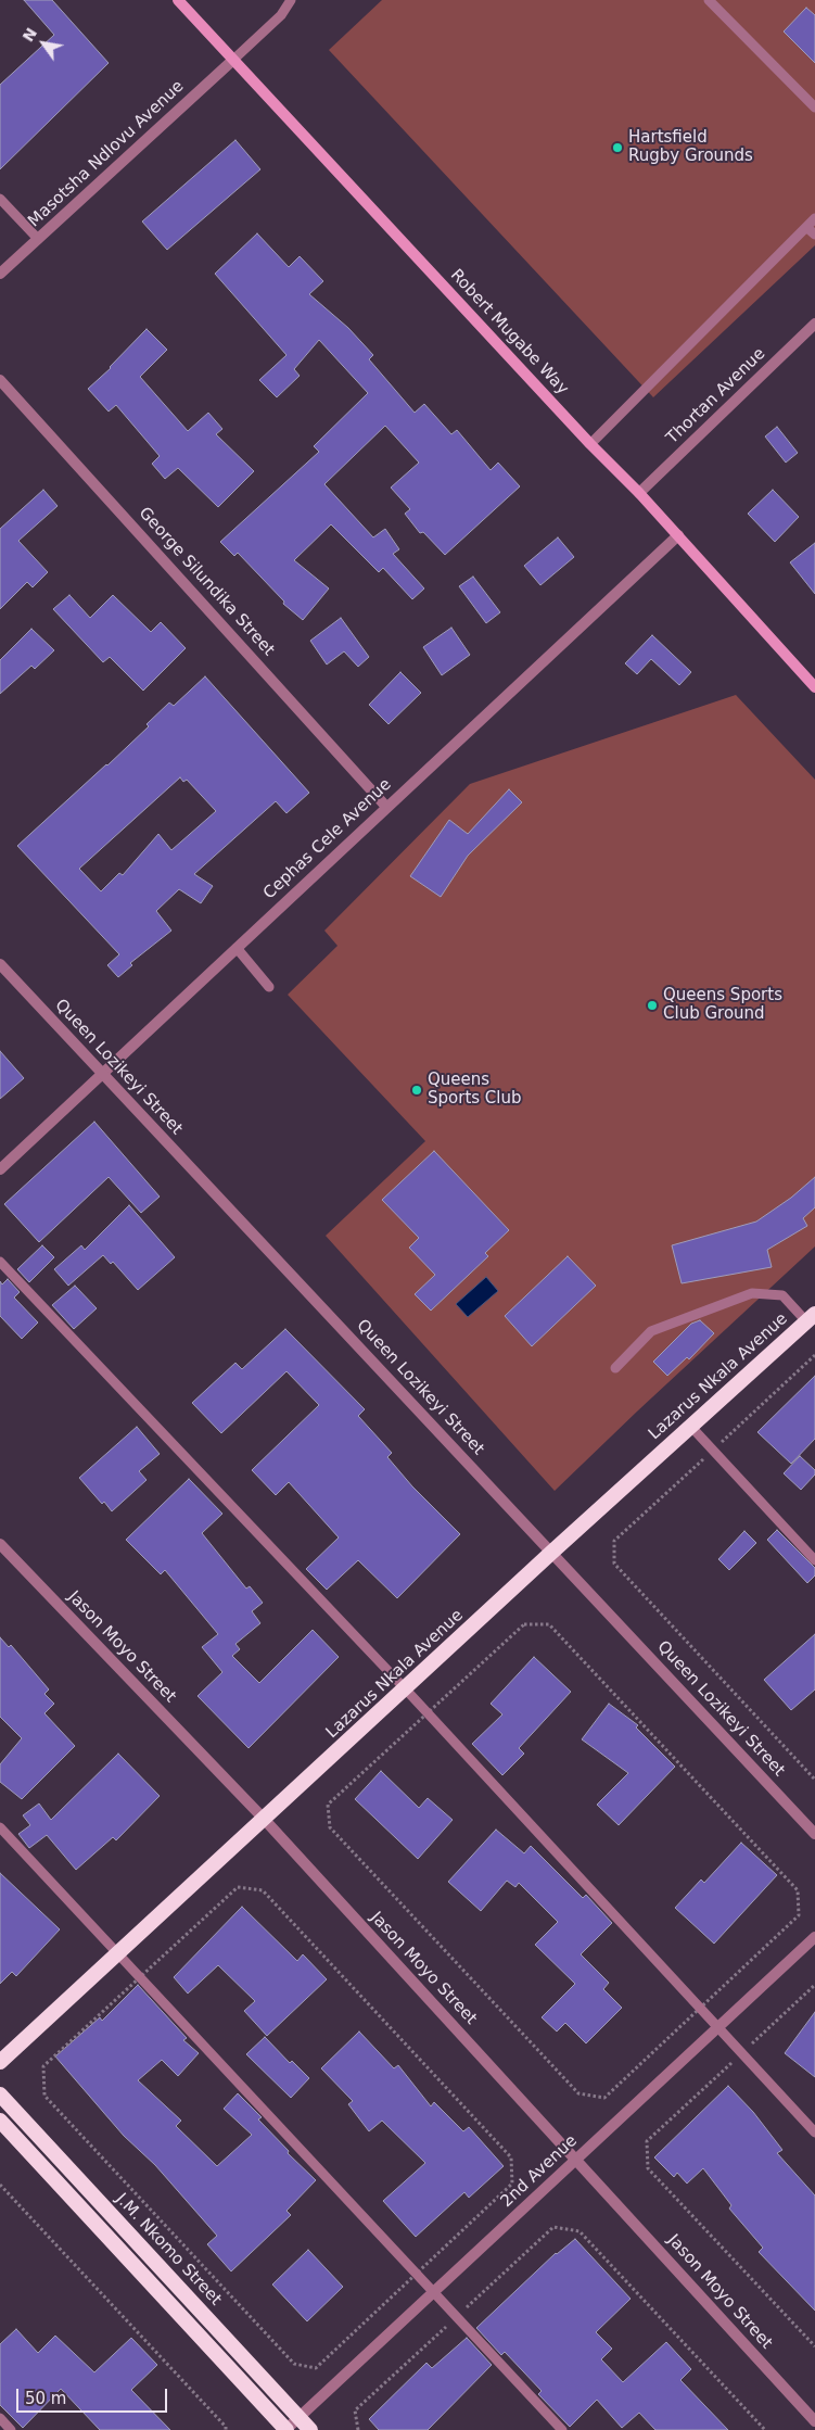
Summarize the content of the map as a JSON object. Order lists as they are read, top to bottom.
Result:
{
  "streets": {
    "highway": ["Lazarus Nkala Avenue", "J.M. Nkomo Street"],
    "main road": ["Robert Mugabe Way"],
    "street": [
      "Masotsha Ndlovu Avenue",
      "Thortan Avenue",
      "George Silundika Street",
      "Cephas Cele Avenue",
      "Queen Lozikeyi Street",
      "Jason Moyo Street",
      "2nd Avenue"
    ]
  },
  "crossings": [
    ["Masotsha Ndlovu Avenue", "Robert Mugabe Way"],
    ["Robert Mugabe Way", "Thortan Avenue"],
    ["Robert Mugabe Way", "Cephas Cele Avenue"],
    ["George Silundika Street", "Cephas Cele Avenue"],
    ["Cephas Cele Avenue", "Queen Lozikeyi Street"],
    ["Queen Lozikeyi Street", "Lazarus Nkala Avenue"],
    ["Lazarus Nkala Avenue", "Jason Moyo Street"],
    ["Jason Moyo Street", "2nd Avenue"],
    ["2nd Avenue", "J.M. Nkomo Street"]
  ],
  "places": ["Hartsfield Rugby Grounds", "Queens Sports Club Ground", "Queens Sports Club"],
  "scale_bar": "50 m",
  "north": "top left"
}
